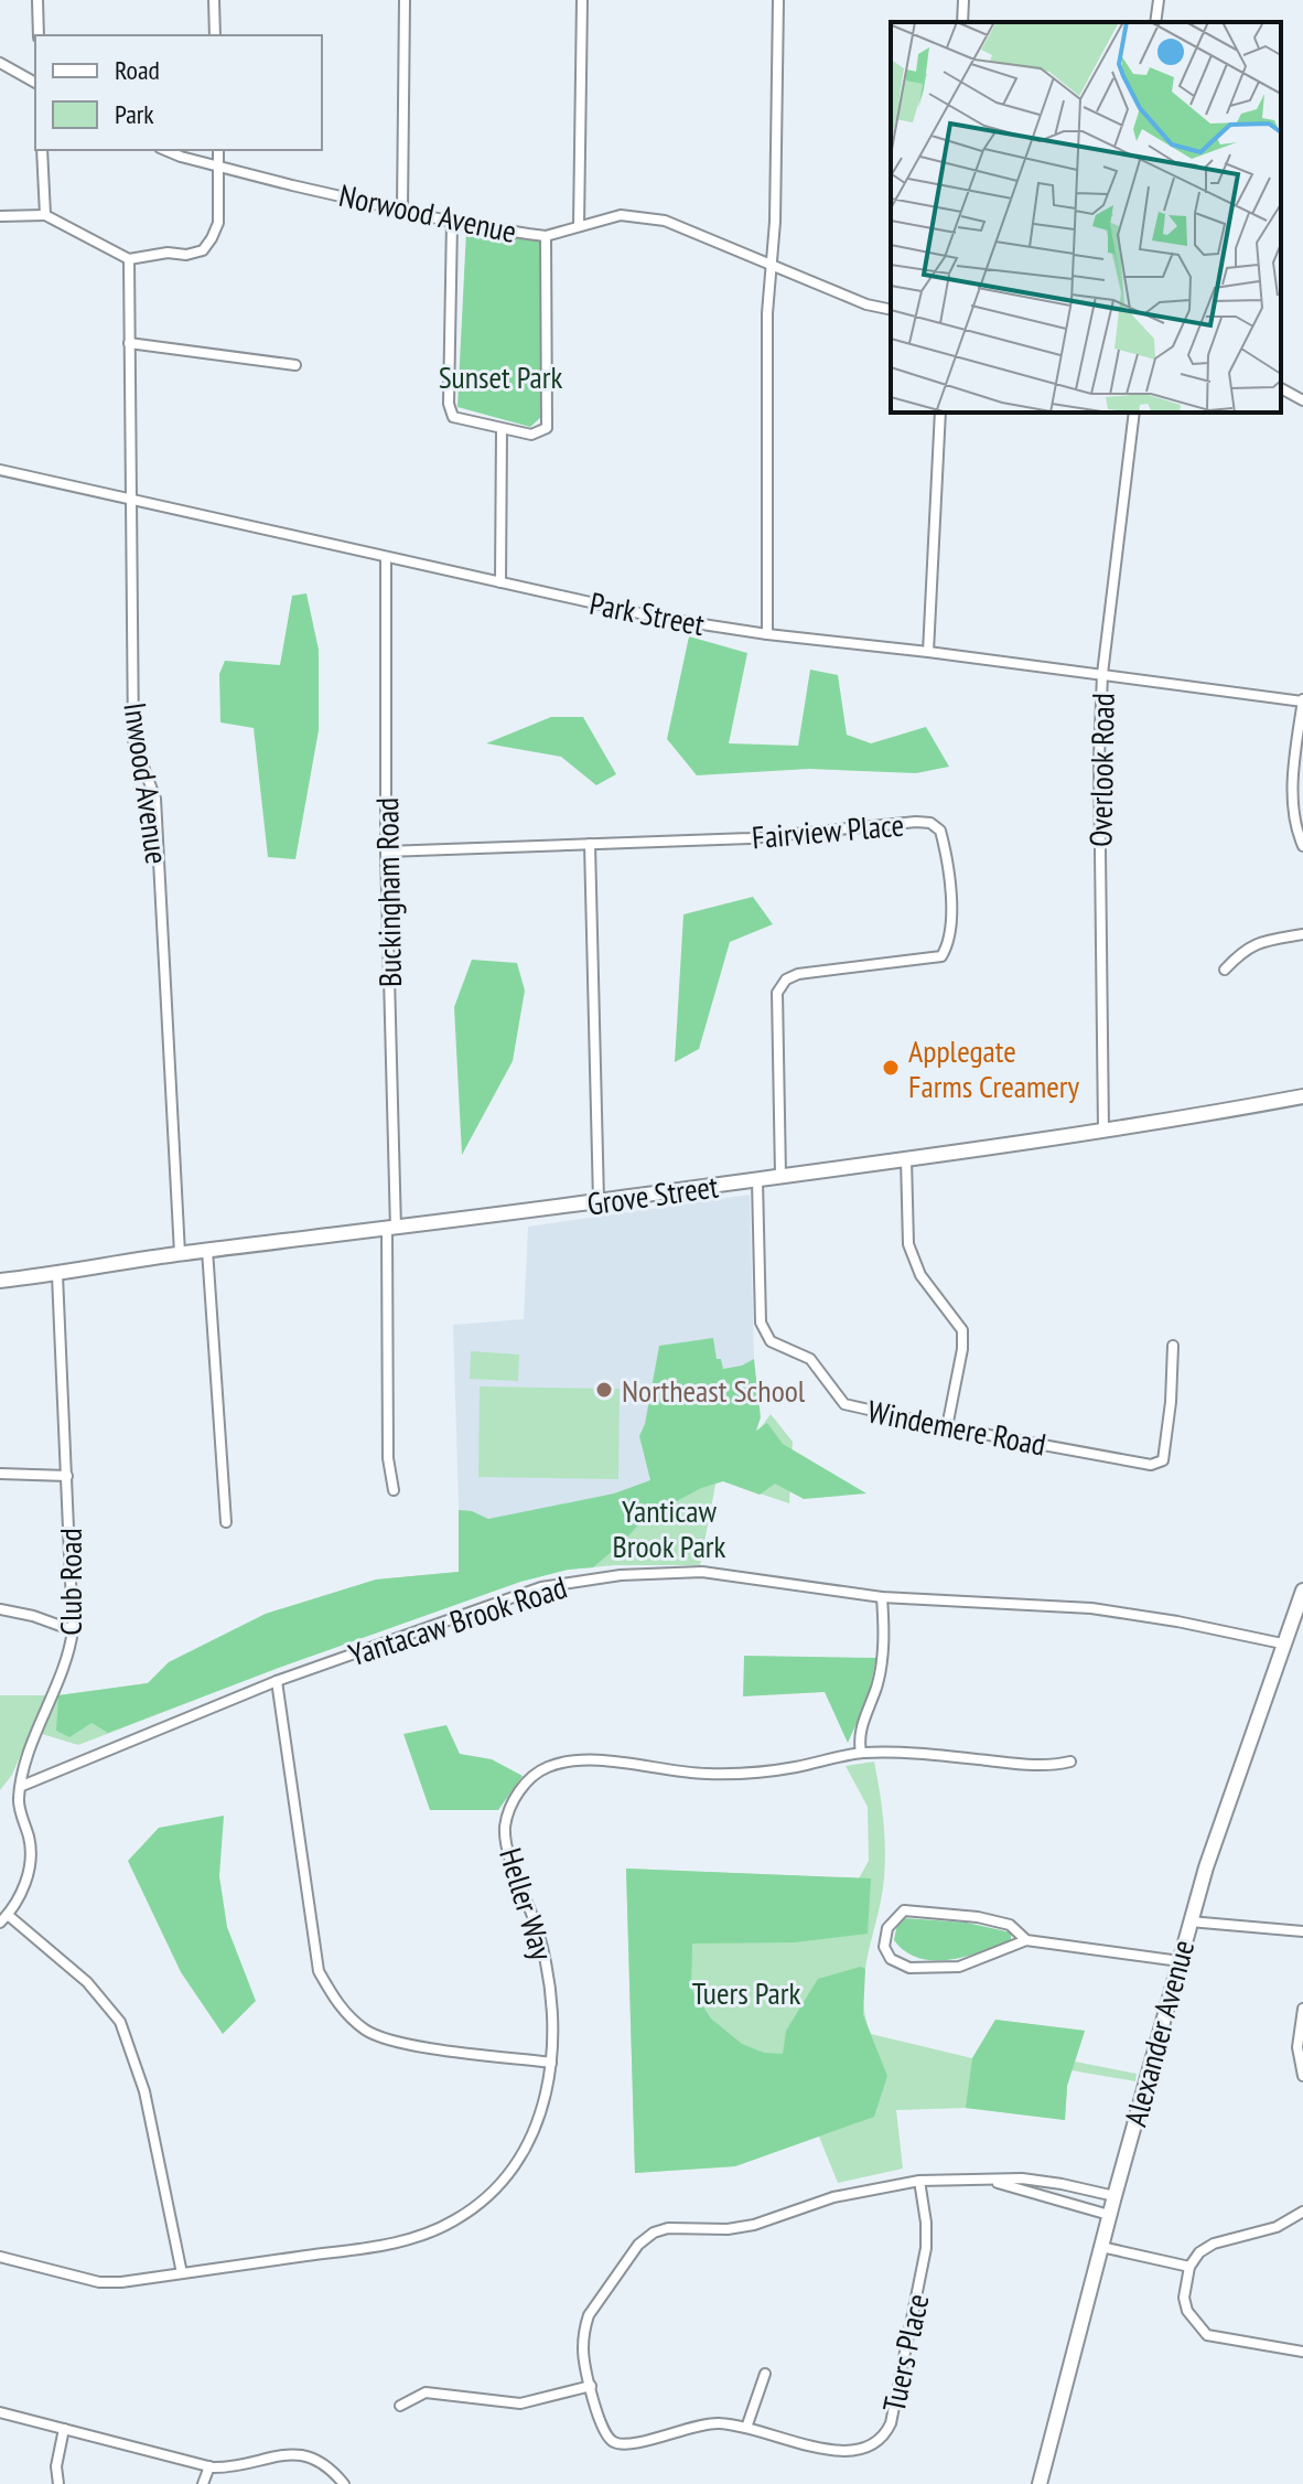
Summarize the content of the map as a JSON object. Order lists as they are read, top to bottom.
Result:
{
  "streets": {
    "main road": ["Grove Street", "Alexander Avenue"],
    "street": [
      "Norwood Avenue",
      "Park Street",
      "Overlook Road",
      "Inwood Avenue",
      "Fairview Place",
      "Buckingham Road",
      "Windemere Road",
      "Club Road",
      "Yantacaw Brook Road",
      "Heller Way",
      "Tuers Place"
    ]
  },
  "crossings": [
    ["Park Street", "Overlook Road"],
    ["Park Street", "Inwood Avenue"],
    ["Park Street", "Buckingham Road"],
    ["Overlook Road", "Grove Street"],
    ["Inwood Avenue", "Grove Street"],
    ["Fairview Place", "Buckingham Road"],
    ["Fairview Place", "Grove Street"],
    ["Buckingham Road", "Grove Street"],
    ["Grove Street", "Windemere Road"],
    ["Grove Street", "Club Road"],
    ["Club Road", "Yantacaw Brook Road"],
    ["Yantacaw Brook Road", "Alexander Avenue"]
  ],
  "parks": ["Sunset Park", "Yanticaw Brook Park", "Tuers Park"],
  "places": ["Applegate Farms Creamery", "Northeast School"],
  "legend": ["Road", "Park"]
}
